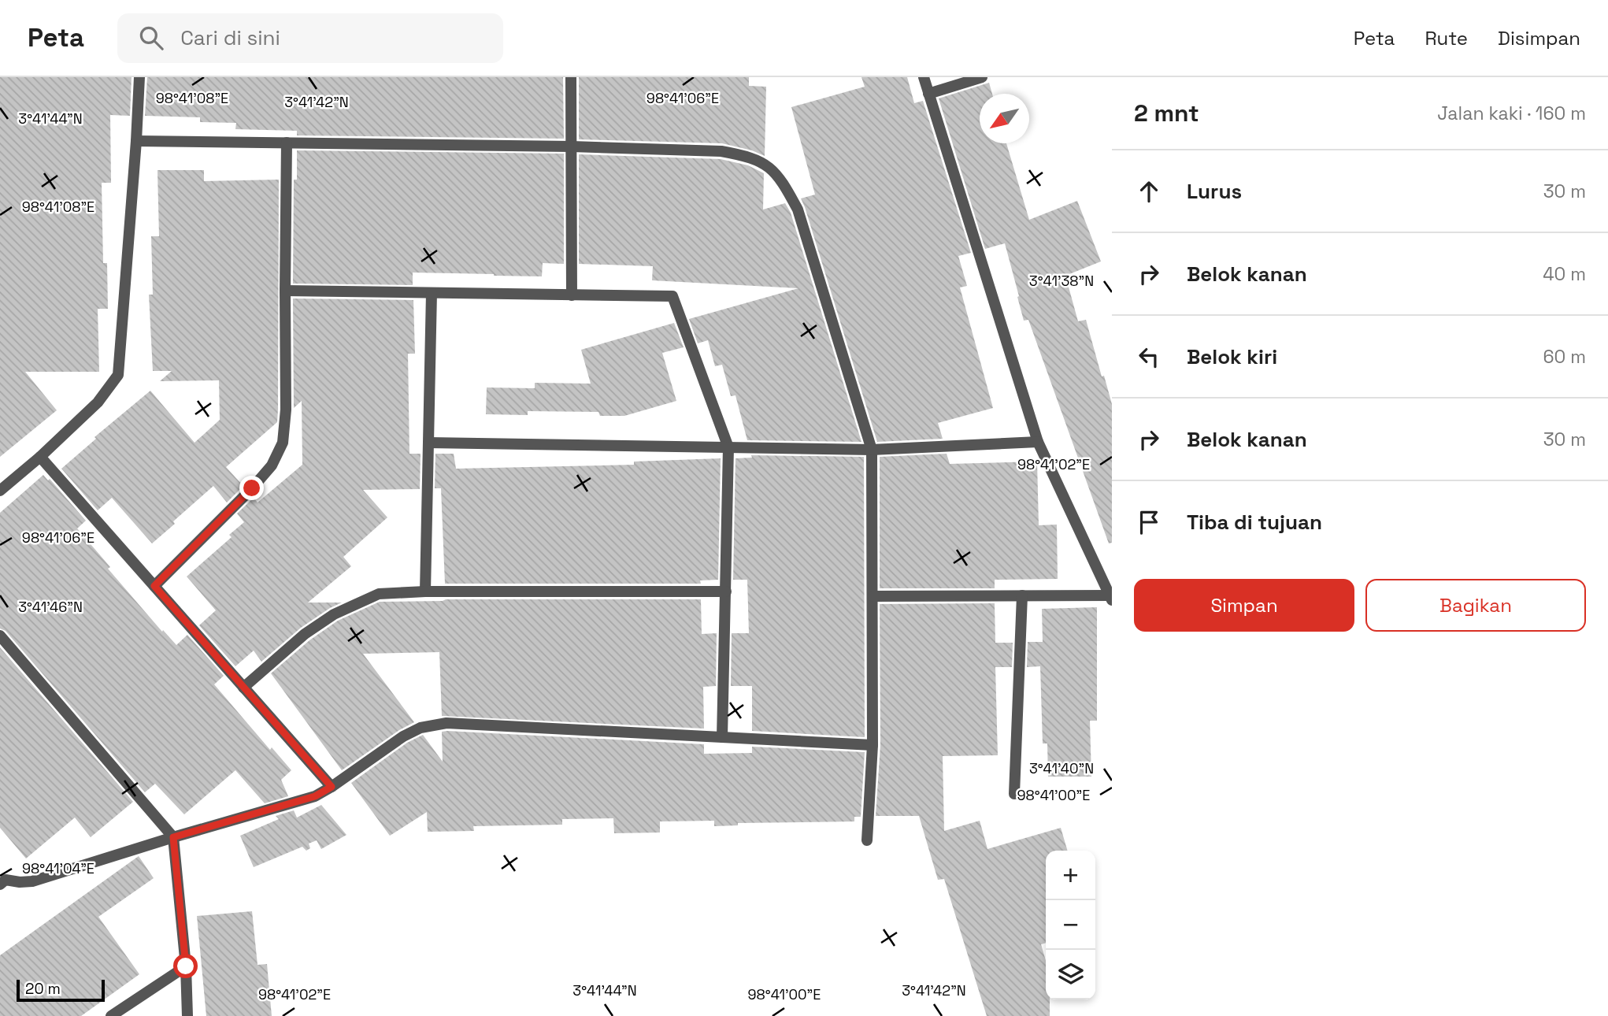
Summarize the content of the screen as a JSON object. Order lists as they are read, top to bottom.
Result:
{
  "scale_bar": "20 m",
  "north": "bottom left",
  "page": {
    "header": "Peta",
    "search": "Cari di sini",
    "nav": ["Peta", "Rute", "Disimpan"],
    "heading": ["2 mnt", "Jalan kaki · 160 m"],
    "list": [
      ["Lurus", "30 m"],
      ["Belok kanan", "40 m"],
      ["Belok kiri", "60 m"],
      ["Belok kanan", "30 m"],
      "Tiba di tujuan"
    ],
    "buttons": ["Simpan", "Bagikan"],
    "map_buttons": ["+", "−"],
    "scale": "20 m"
  },
  "coordinates": [
    "98°41'08\"E",
    "98°41'06\"E",
    "3°41'42\"N",
    "3°41'44\"N",
    "3°41'38\"N",
    "98°41'02\"E",
    "3°41'46\"N",
    "3°41'40\"N",
    "98°41'00\"E",
    "98°41'04\"E"
  ]
}
